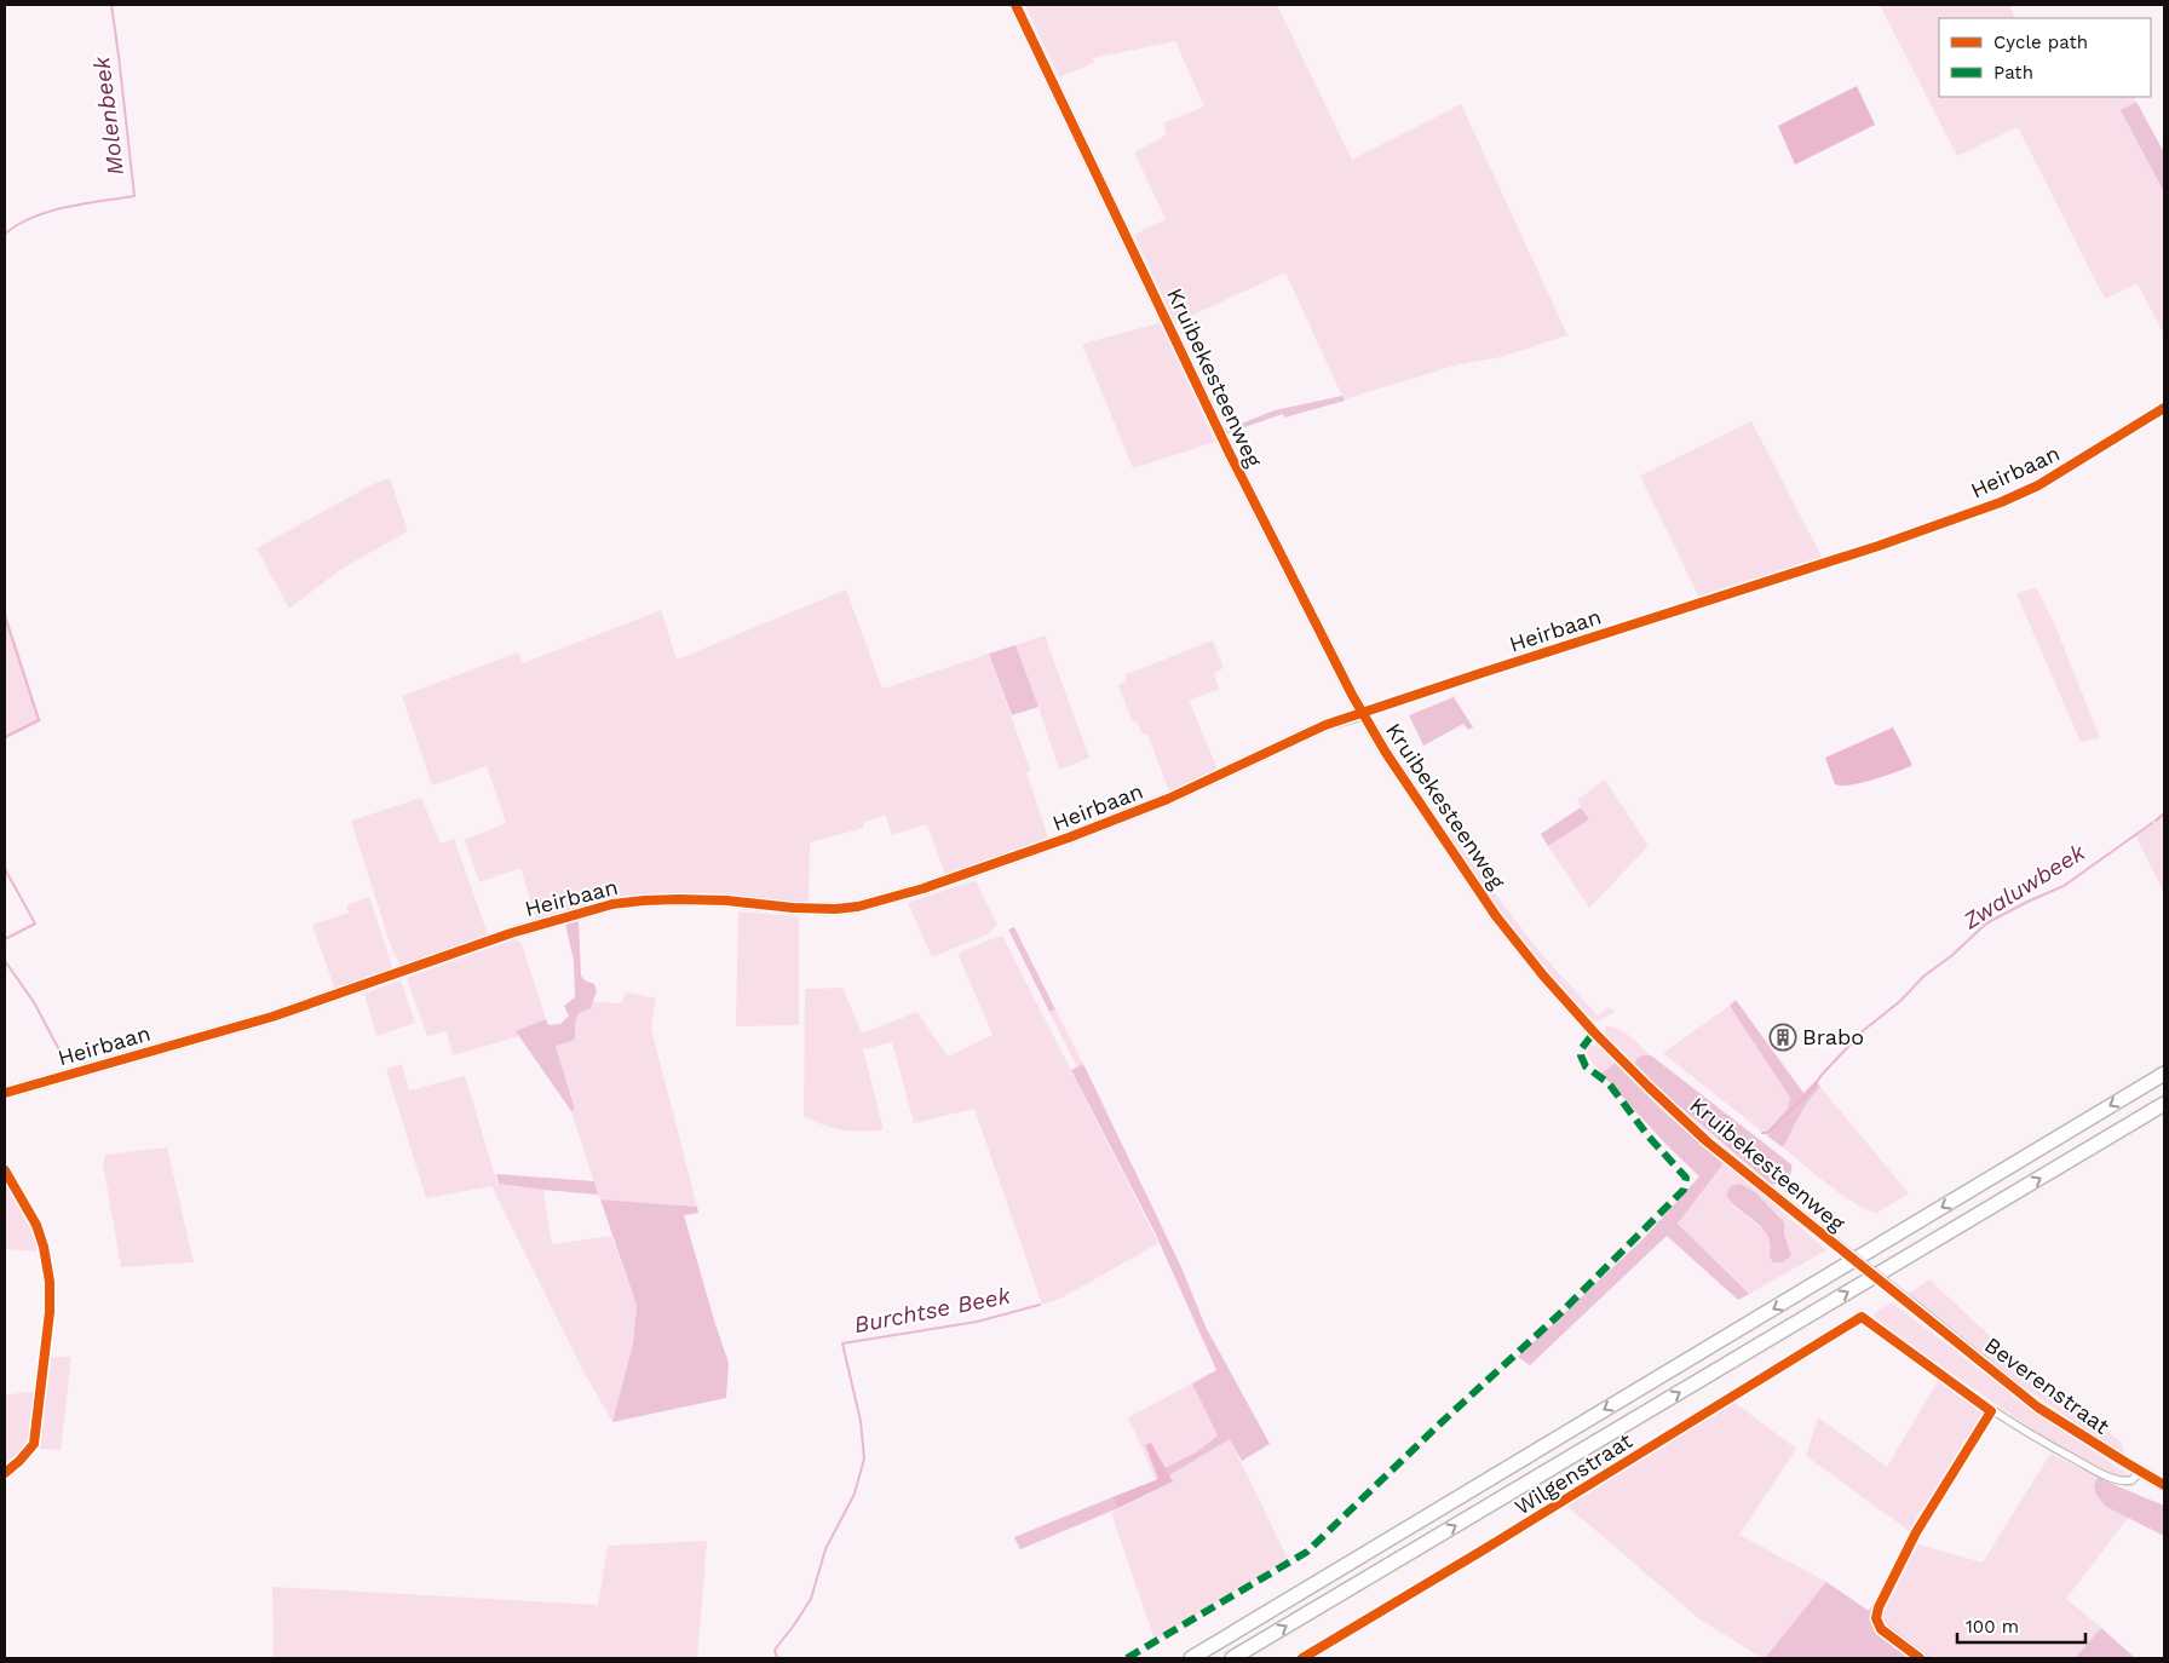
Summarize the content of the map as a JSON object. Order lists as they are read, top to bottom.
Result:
{
  "streets": {
    "street": [
      "Kruibekesteenweg",
      "Heirbaan",
      "Beverenstraat",
      "Wilgenstraat"
    ]
  },
  "crossings": [
    ["Kruibekesteenweg", "Heirbaan"],
    ["Kruibekesteenweg", "Beverenstraat"],
    ["Beverenstraat", "Wilgenstraat"]
  ],
  "water": ["Molenbeek", "Zwaluwbeek", "Burchtse Beek"],
  "places": {
    "building": ["Brabo"]
  },
  "legend": ["Cycle path", "Path"],
  "scale_bar": "100 m"
}
